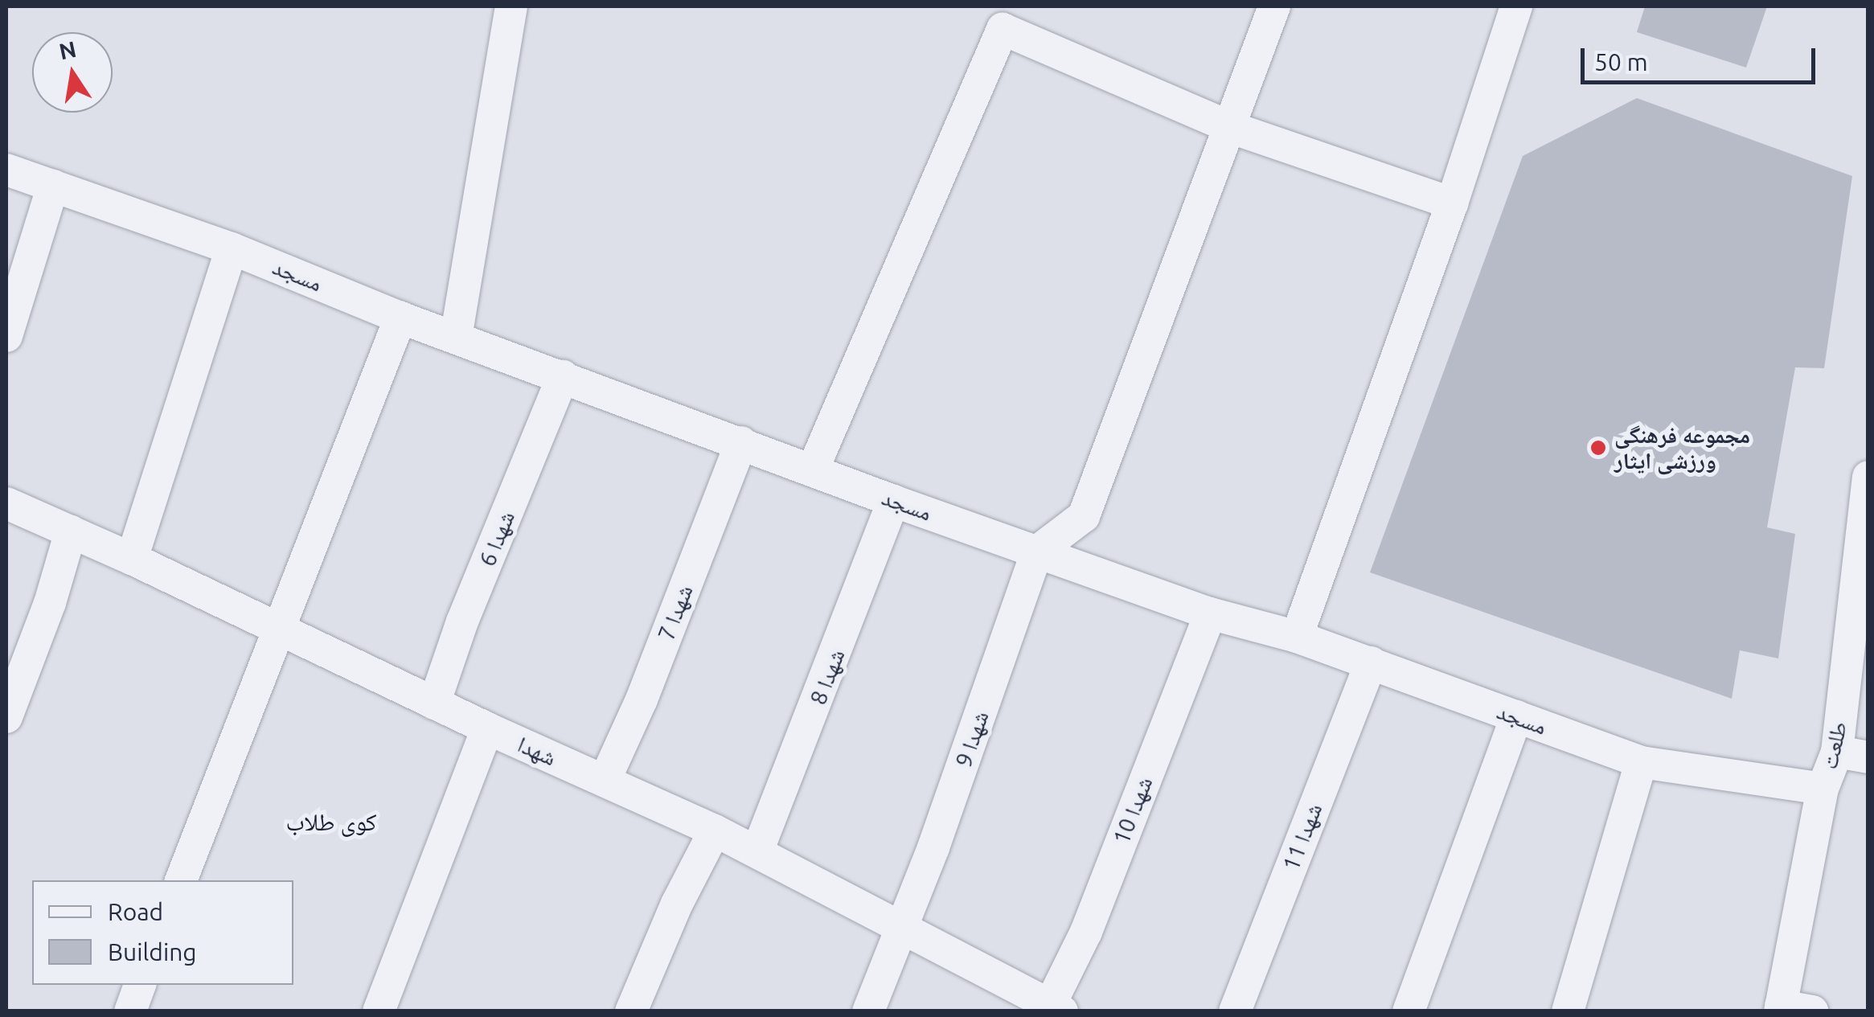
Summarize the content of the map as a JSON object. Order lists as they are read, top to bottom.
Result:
{
  "streets": {
    "street": [
      "مسجد",
      "شهدا 6",
      "شهدا 7",
      "شهدا 8",
      "شهدا 9",
      "طلعت",
      "شهدا",
      "شهدا 10",
      "شهدا 11"
    ]
  },
  "crossings": [
    ["مسجد", "شهدا 6"],
    ["مسجد", "شهدا 7"],
    ["مسجد", "شهدا 8"],
    ["مسجد", "شهدا 9"],
    ["مسجد", "طلعت"],
    ["مسجد", "شهدا 10"],
    ["مسجد", "شهدا 11"],
    ["شهدا 6", "شهدا"],
    ["شهدا 7", "شهدا"],
    ["شهدا 8", "شهدا"],
    ["شهدا 9", "شهدا"],
    ["شهدا", "شهدا 10"]
  ],
  "districts": ["کوی طلاب"],
  "places": ["مجموعه فرهنگی ورزشی ایثار"],
  "legend": ["Road", "Building"],
  "scale_bar": "50 m",
  "north": "top"
}
